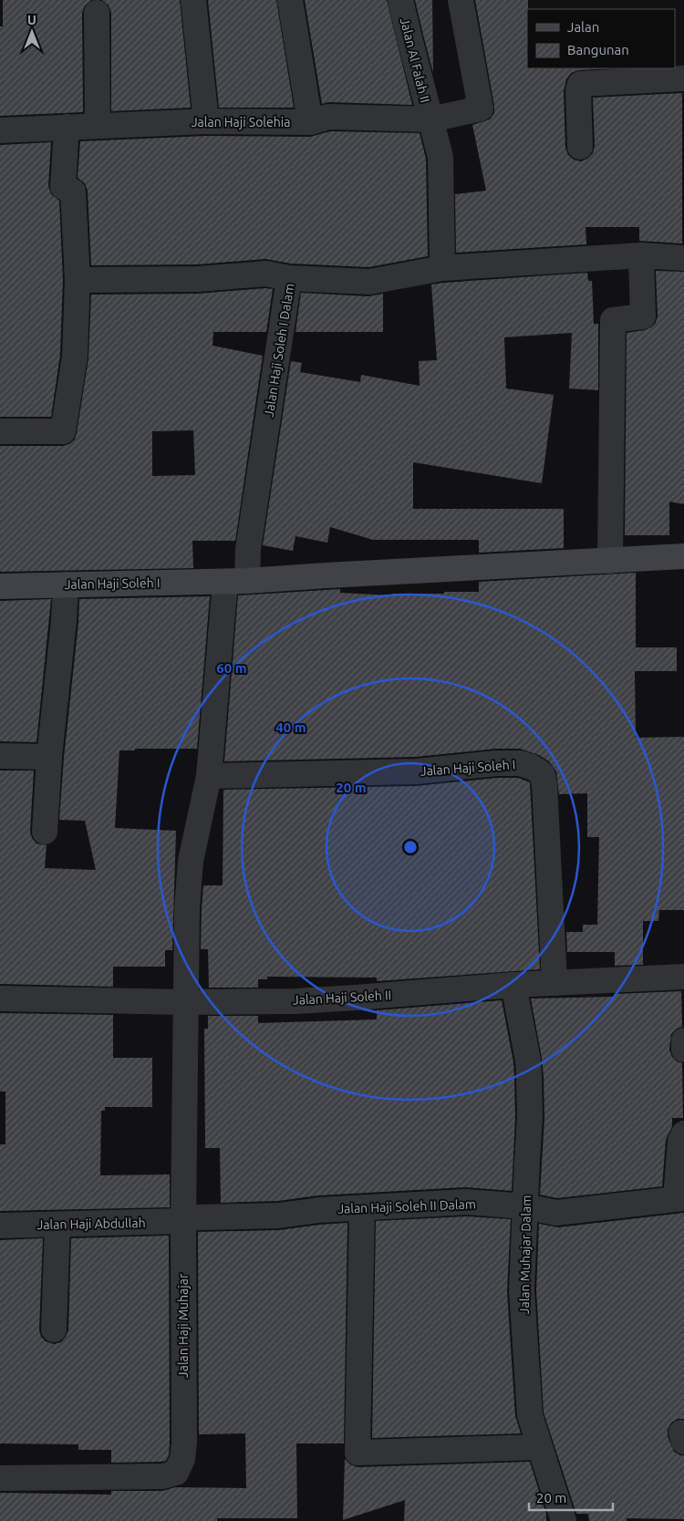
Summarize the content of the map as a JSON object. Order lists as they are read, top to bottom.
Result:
{
  "streets": {
    "street": [
      "Jalan Al Falah II",
      "Jalan Haji Solehia",
      "Jalan Haji Soleh I Dalam",
      "Jalan Haji Soleh I",
      "Jalan Haji Soleh II",
      "Jalan Haji Soleh II Dalam",
      "Jalan Haji Abdullah",
      "Jalan Muhajar Dalam",
      "Jalan Haji Muhajar"
    ]
  },
  "crossings": [
    ["Jalan Al Falah II", "Jalan Haji Solehia"],
    ["Jalan Al Falah II", "Jalan Haji Soleh I Dalam"],
    ["Jalan Haji Soleh I Dalam", "Jalan Haji Soleh I"],
    ["Jalan Haji Soleh I", "Jalan Haji Soleh II"],
    ["Jalan Haji Soleh II", "Jalan Muhajar Dalam"],
    ["Jalan Haji Soleh II", "Jalan Haji Muhajar"],
    ["Jalan Haji Soleh II Dalam", "Jalan Haji Abdullah"],
    ["Jalan Haji Soleh II Dalam", "Jalan Muhajar Dalam"],
    ["Jalan Haji Soleh II Dalam", "Jalan Haji Muhajar"],
    ["Jalan Haji Abdullah", "Jalan Haji Muhajar"]
  ],
  "legend": ["Jalan", "Bangunan"],
  "scale_bar": "20 m",
  "north": "top",
  "rings": ["60 m", "40 m", "20 m"]
}
